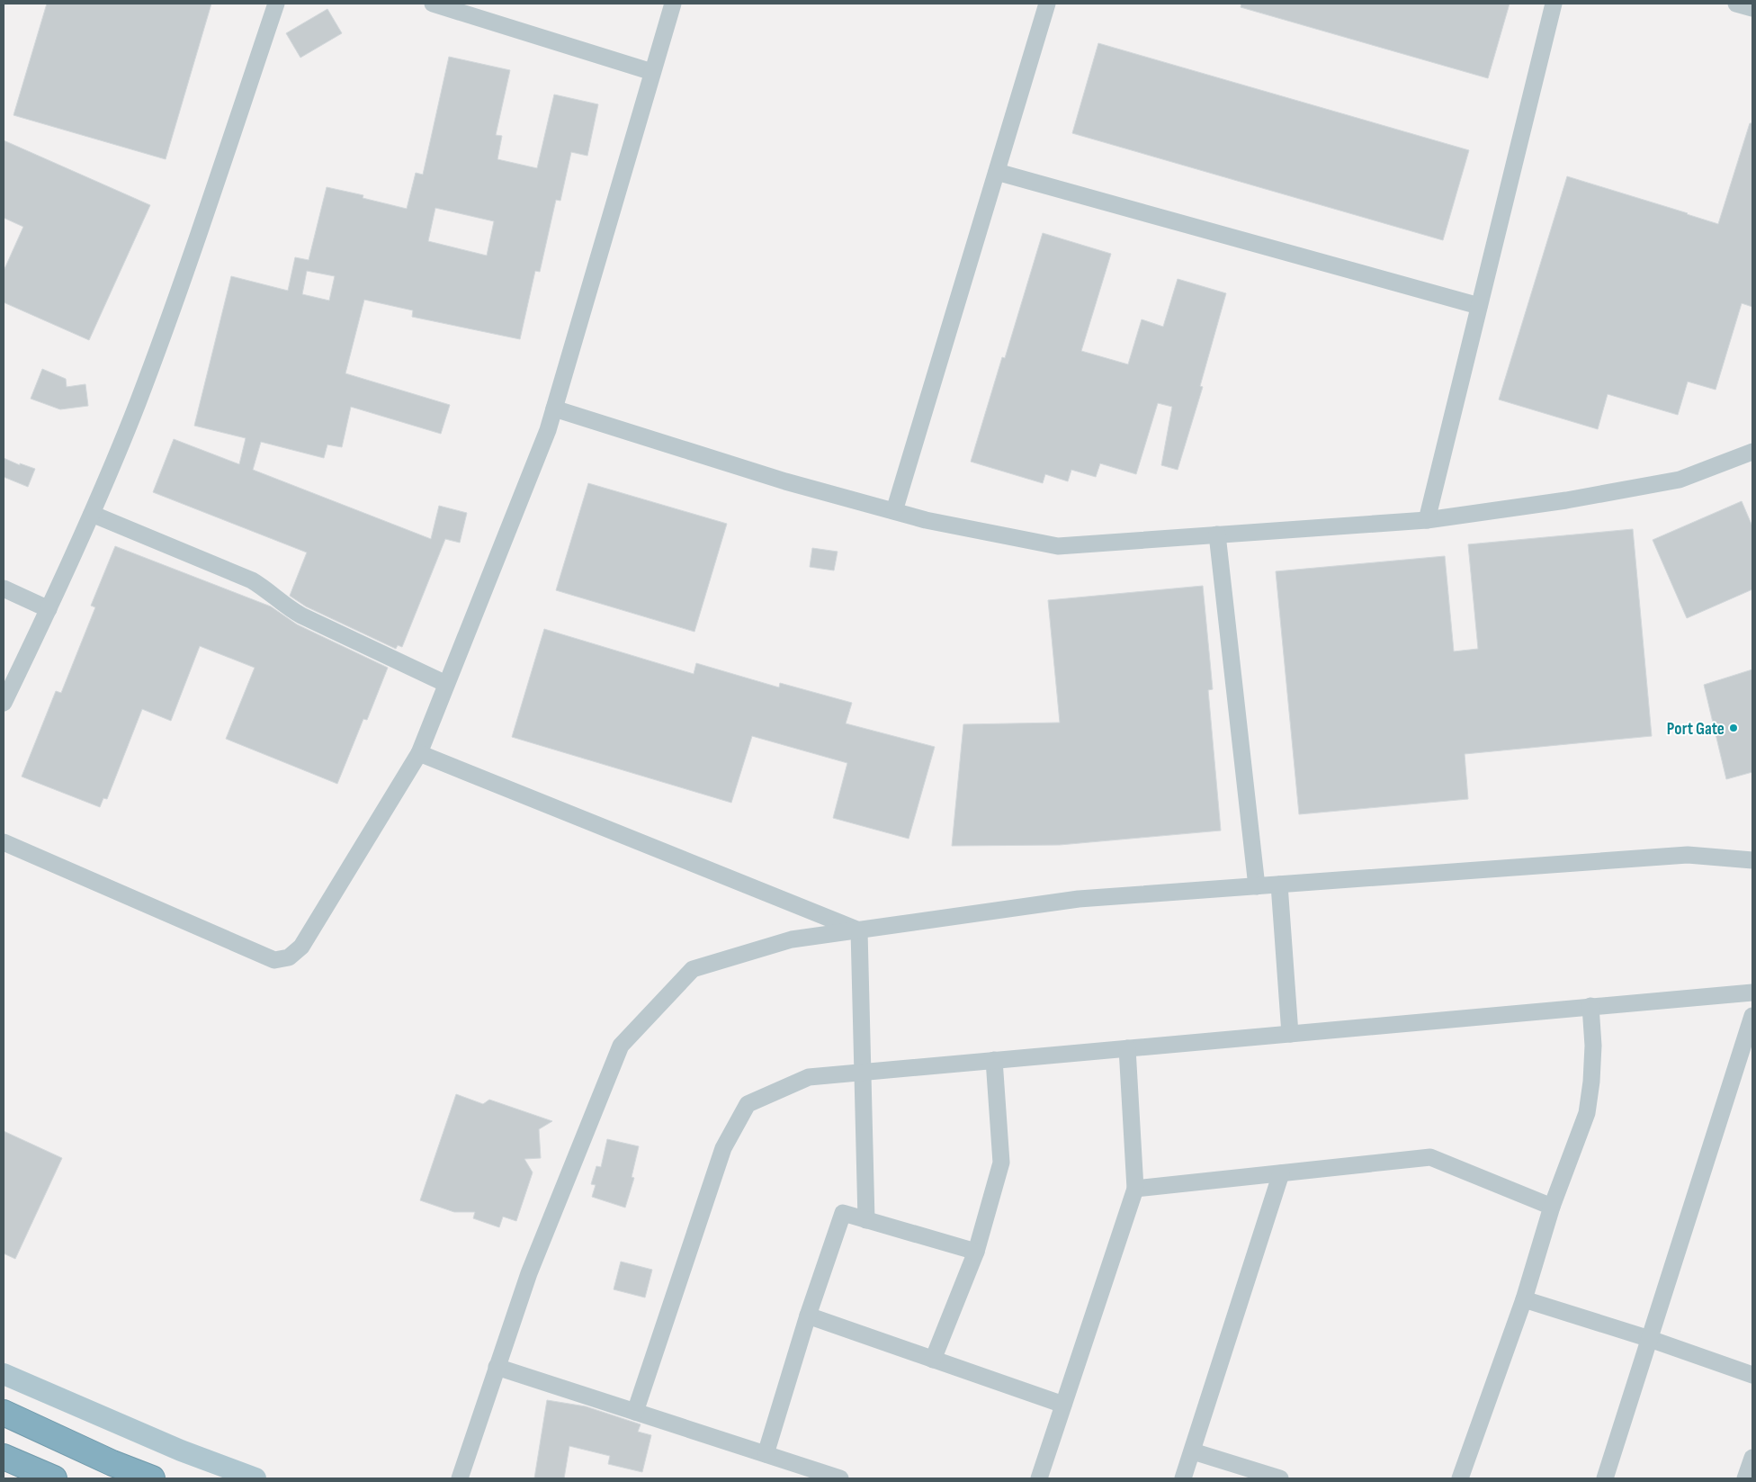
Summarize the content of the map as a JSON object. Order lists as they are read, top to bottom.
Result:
{
  "places": ["Port Gate"]
}
